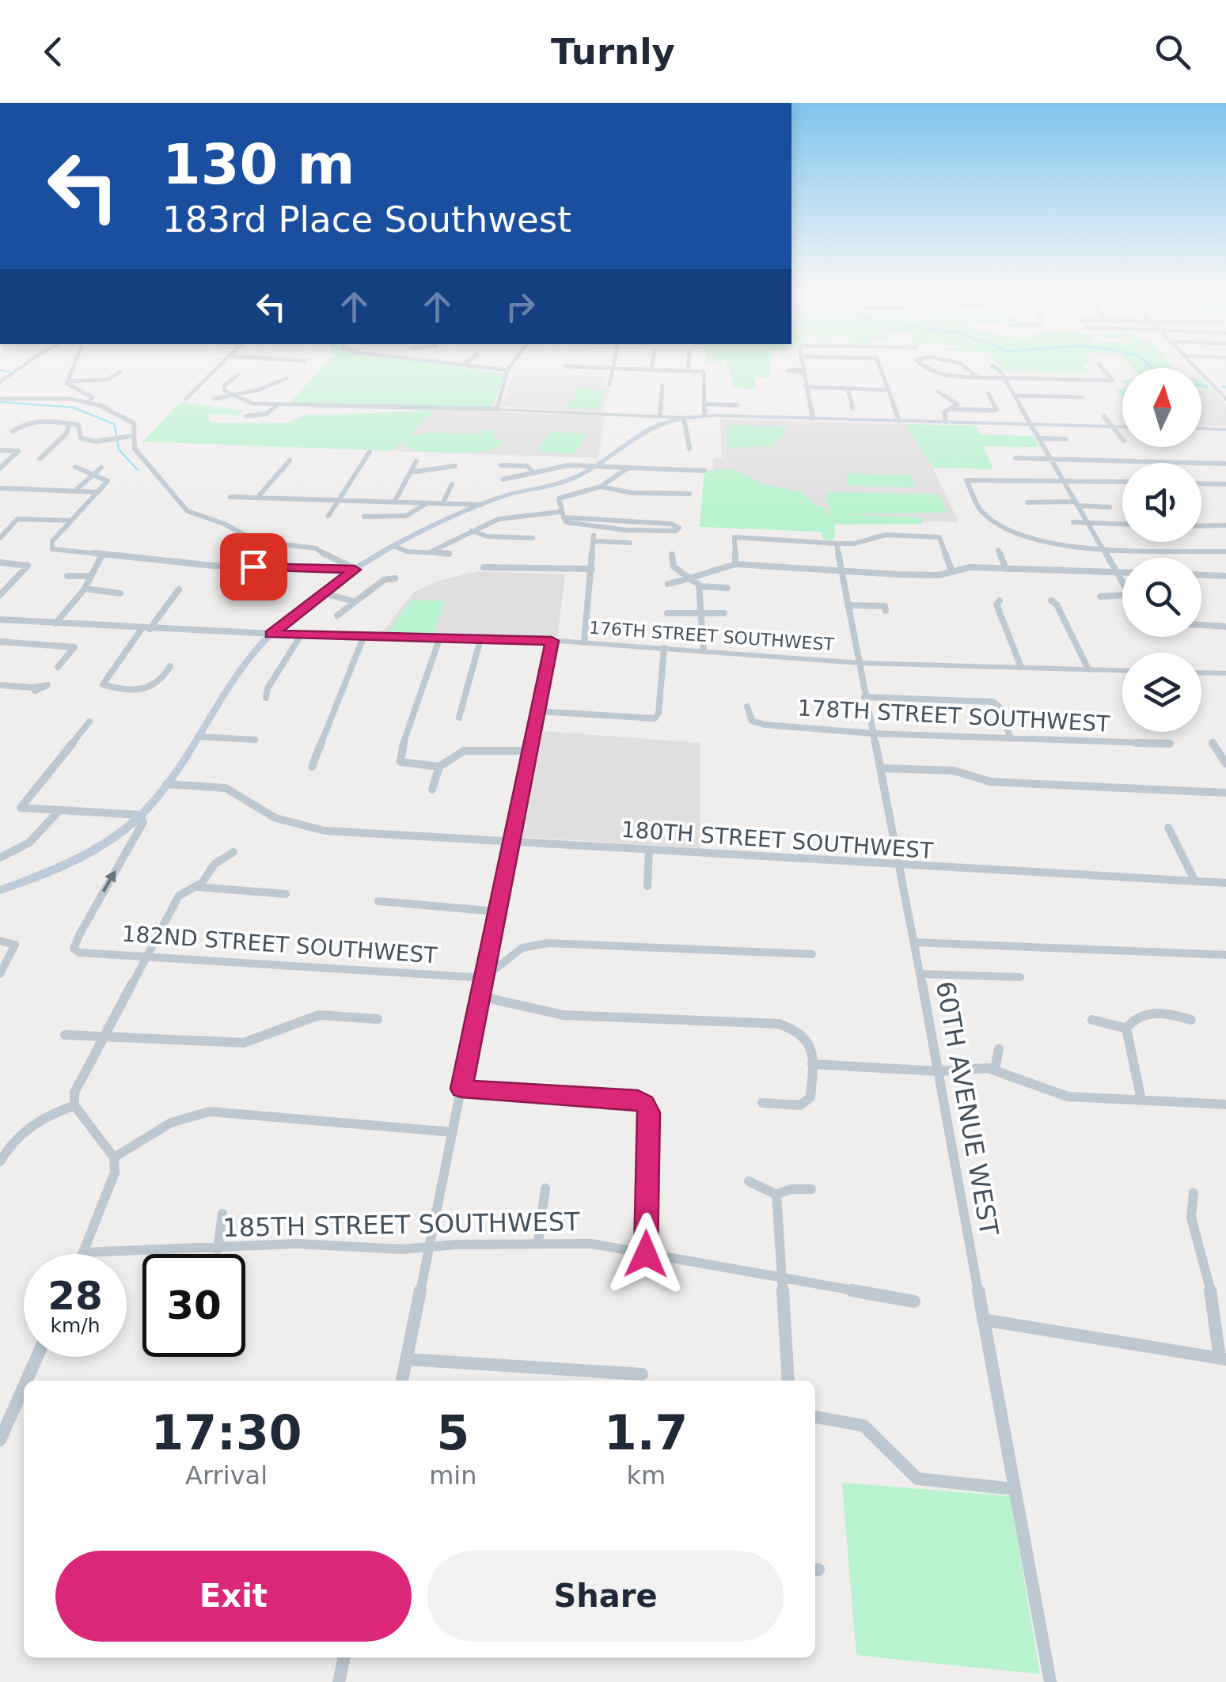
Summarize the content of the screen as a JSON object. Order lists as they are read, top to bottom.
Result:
{
  "streets": {
    "street": [
      "176TH STREET SOUTHWEST",
      "178TH STREET SOUTHWEST",
      "180TH STREET SOUTHWEST",
      "182ND STREET SOUTHWEST",
      "60TH AVENUE WEST",
      "185TH STREET SOUTHWEST"
    ]
  },
  "crossings": [
    ["176TH STREET SOUTHWEST", "60TH AVENUE WEST"],
    ["178TH STREET SOUTHWEST", "60TH AVENUE WEST"],
    ["180TH STREET SOUTHWEST", "60TH AVENUE WEST"]
  ],
  "north": "top",
  "page": {
    "header": "Turnly",
    "turn": ["130 m", "183rd Place Southwest"],
    "speed": "28 km/h",
    "limit": "30",
    "eta": [
      "17:30",
      "Arrival",
      "5",
      "min",
      "1.7",
      "km"
    ],
    "buttons": ["Exit", "Share"]
  }
}
